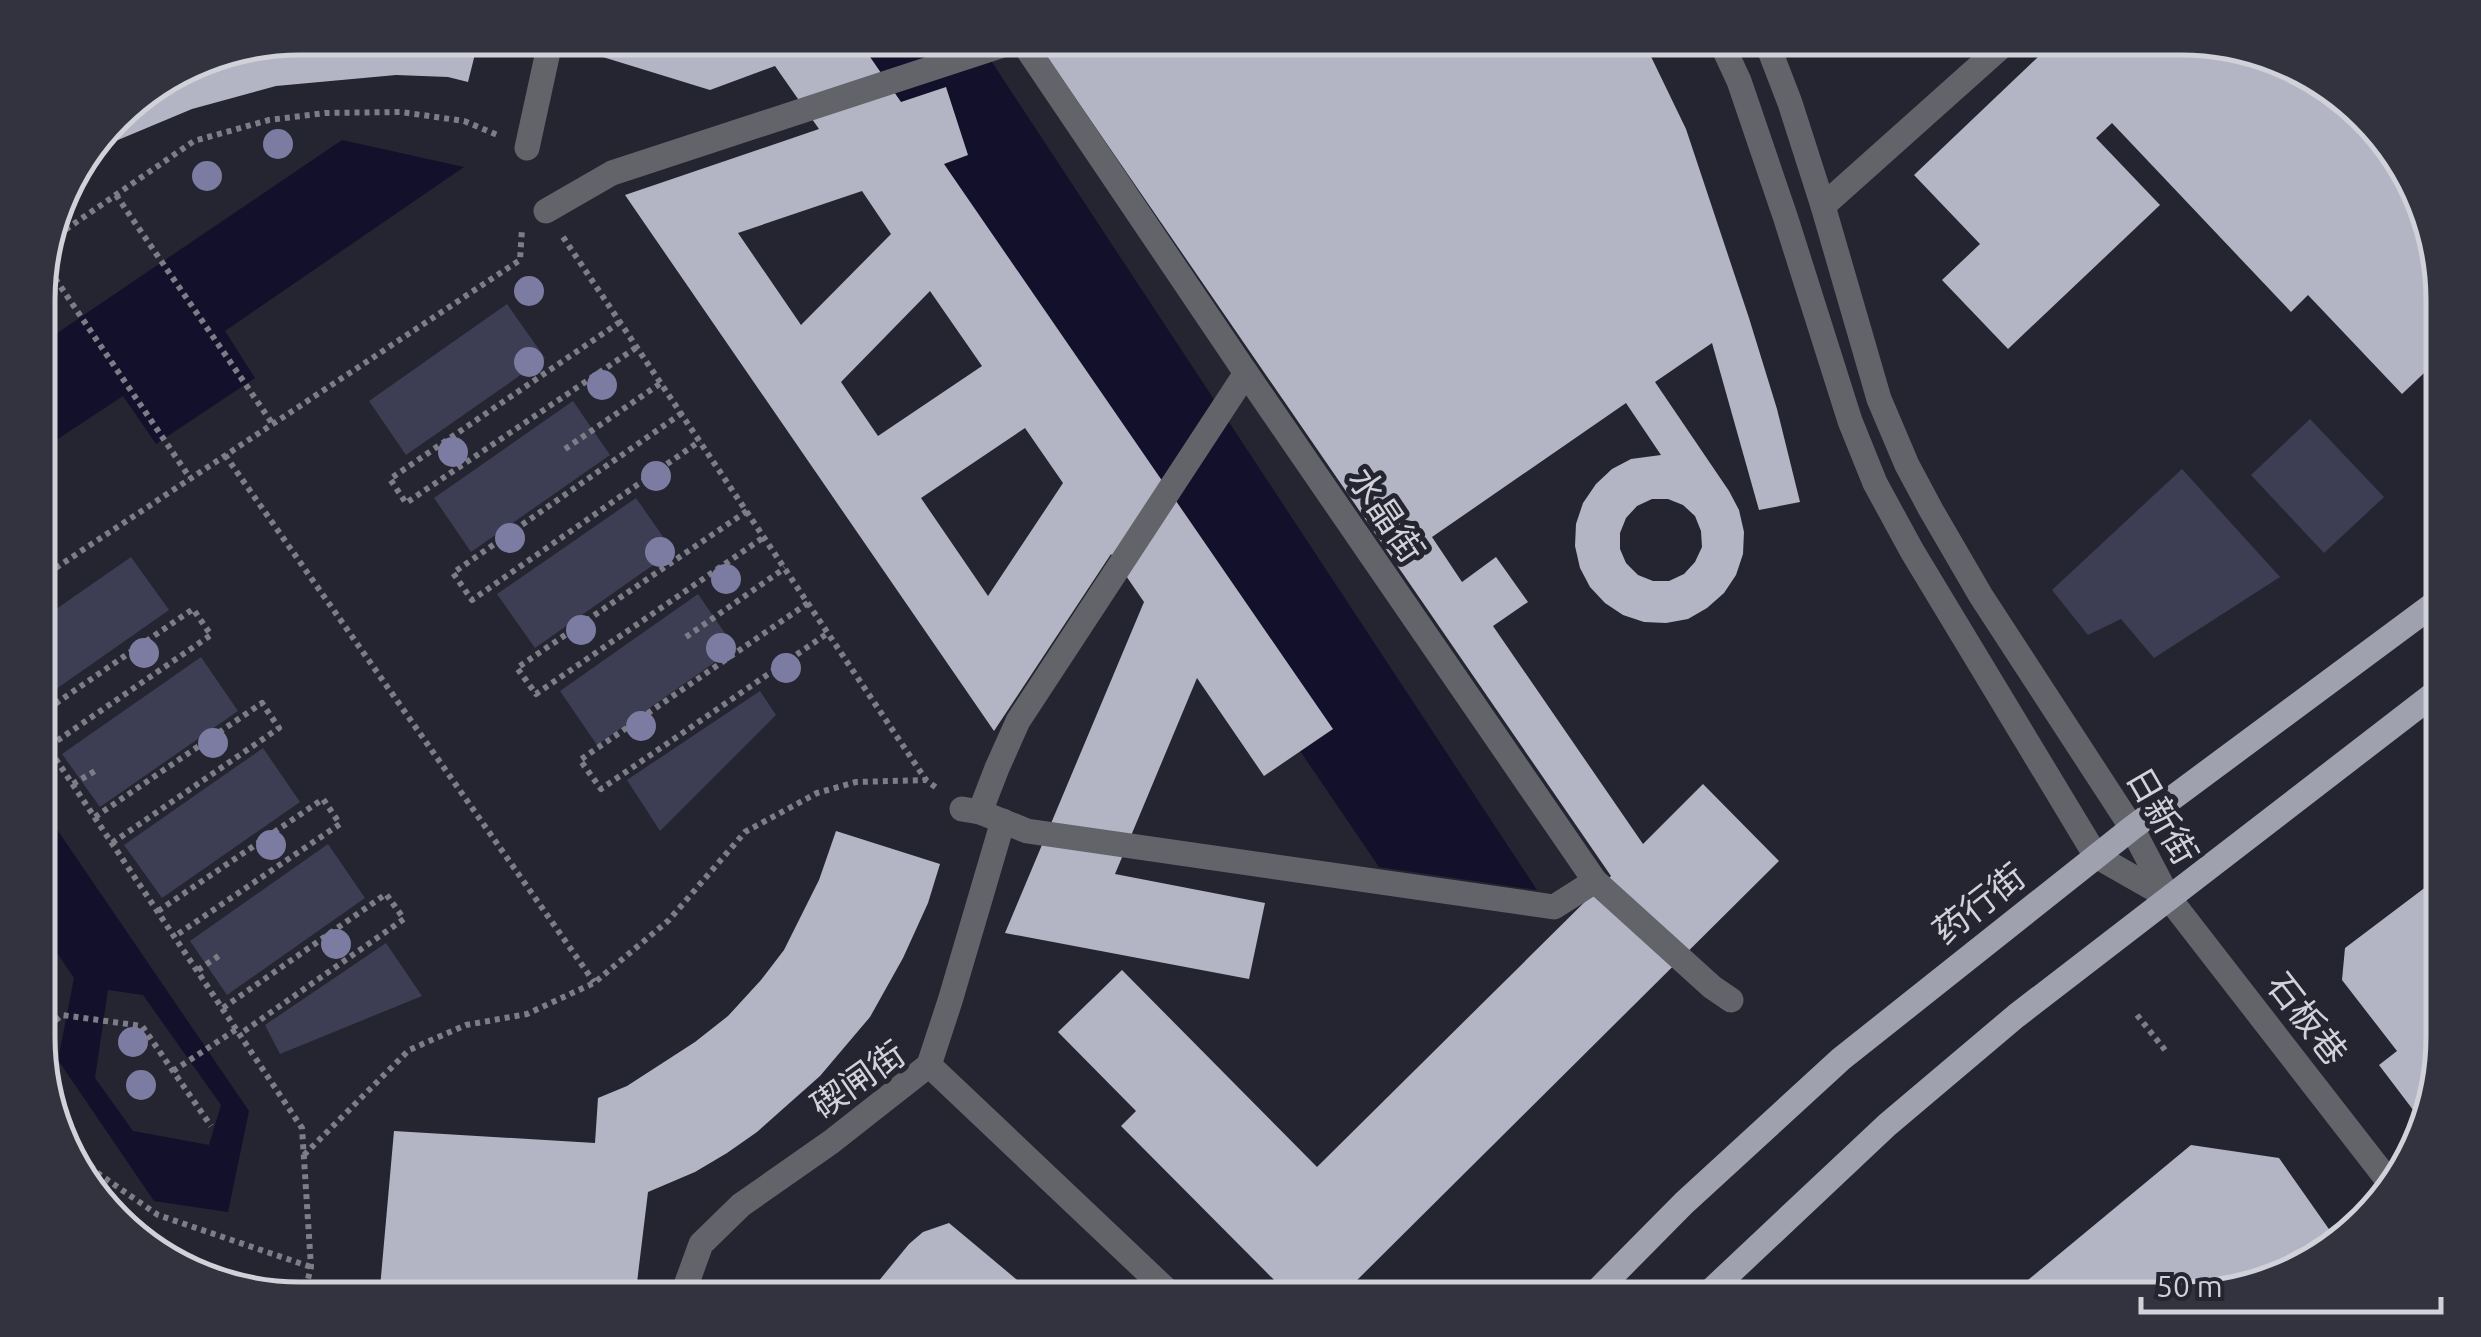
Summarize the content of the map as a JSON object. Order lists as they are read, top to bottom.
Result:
{
  "streets": {
    "main road": ["药行街"],
    "street": [
      "水晶街",
      "日新街",
      "石板巷",
      "碶闸街"
    ]
  },
  "crossings": [
    ["日新街", "药行街"],
    ["日新街", "石板巷"]
  ],
  "scale_bar": "50 m"
}
